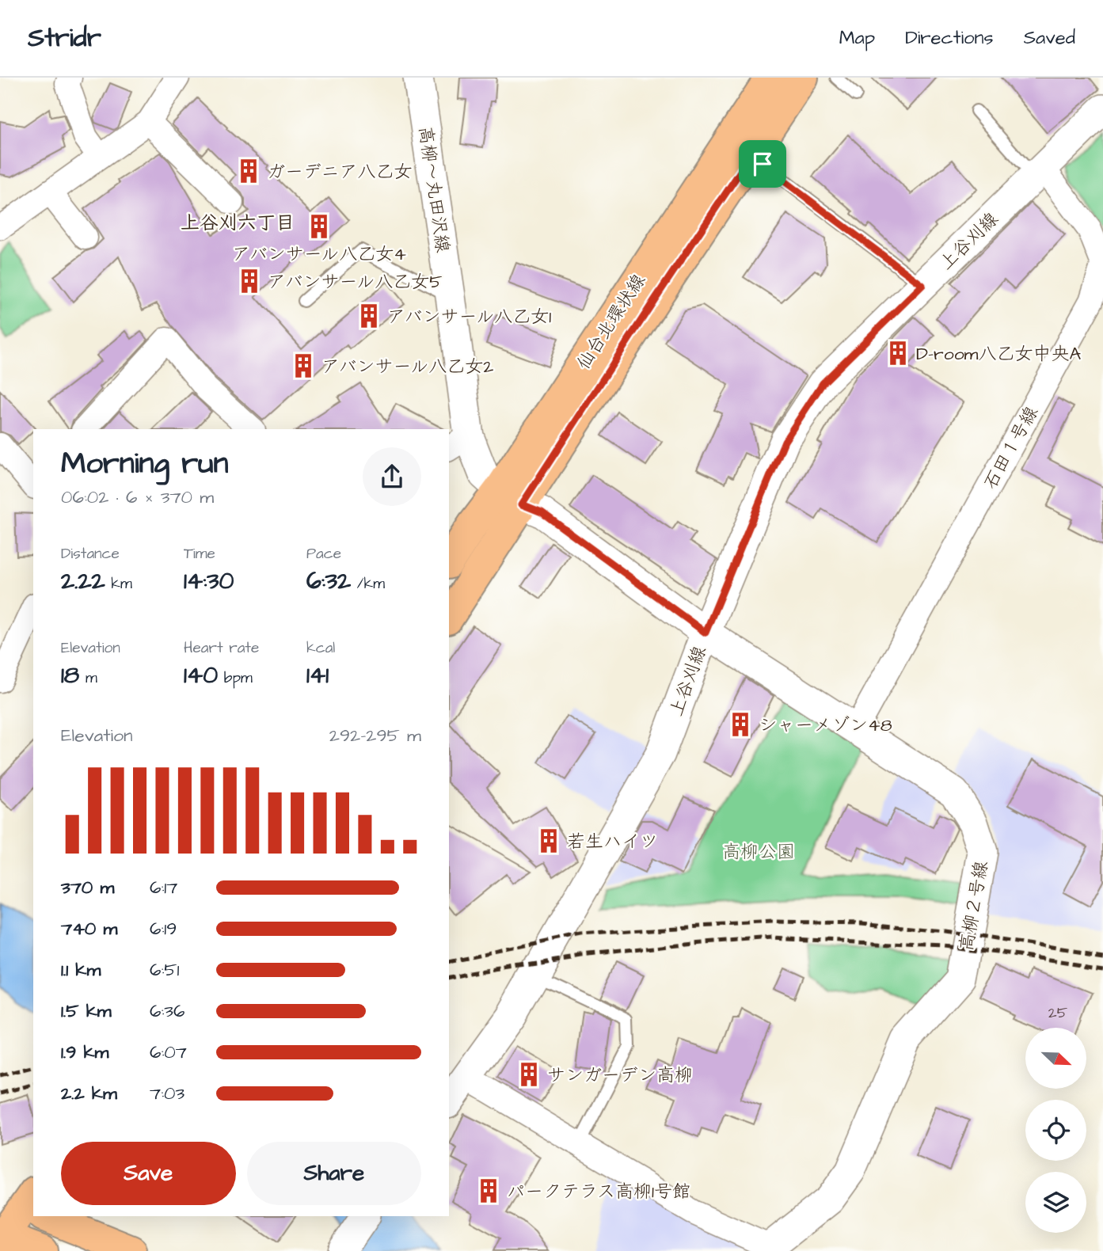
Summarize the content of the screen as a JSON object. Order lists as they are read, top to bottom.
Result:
{
  "streets": {
    "main road": ["仙台北環状線"],
    "street": [
      "高柳～丸田沢線",
      "上谷刈線",
      "石田１号線",
      "高柳２号線"
    ]
  },
  "crossings": [
    ["高柳～丸田沢線", "仙台北環状線"],
    ["高柳～丸田沢線", "高柳２号線"],
    ["上谷刈線", "石田１号線"],
    ["上谷刈線", "高柳２号線"],
    ["仙台北環状線", "高柳２号線"],
    ["石田１号線", "高柳２号線"]
  ],
  "districts": ["上谷刈六丁目"],
  "parks": ["高柳公園"],
  "places": {
    "building": [
      "ガーデニア八乙女",
      "アバンサール八乙女4",
      "アバンサール八乙女5",
      "アバンサール八乙女1",
      "D-room八乙女中央A",
      "アバンサール八乙女2",
      "シャーメゾン48",
      "若生ハイツ",
      "サンガーデン高柳",
      "パークテラス高柳1号館"
    ]
  },
  "house_numbers": ["25"],
  "north": "bottom right",
  "page": {
    "header": "Stridr",
    "nav": ["Map", "Directions", "Saved"],
    "heading": ["Morning run", "06:02 · 6 × 370 m"],
    "stats": [
      ["Distance", "2.22 km"],
      ["Time", "14:30"],
      ["Pace", "6:32 /km"],
      ["Elevation", "18 m"],
      ["Heart rate", "140 bpm"],
      ["kcal", "141"]
    ],
    "chart": ["Elevation", "292–295 m"],
    "list": [
      {
        "name": "370 m",
        "note": "6:17"
      },
      {
        "name": "740 m",
        "note": "6:19"
      },
      {
        "name": "1.1 km",
        "note": "6:51"
      },
      {
        "name": "1.5 km",
        "note": "6:36"
      },
      {
        "name": "1.9 km",
        "note": "6:07"
      },
      {
        "name": "2.2 km",
        "note": "7:03"
      }
    ],
    "buttons": ["Save", "Share"]
  }
}
